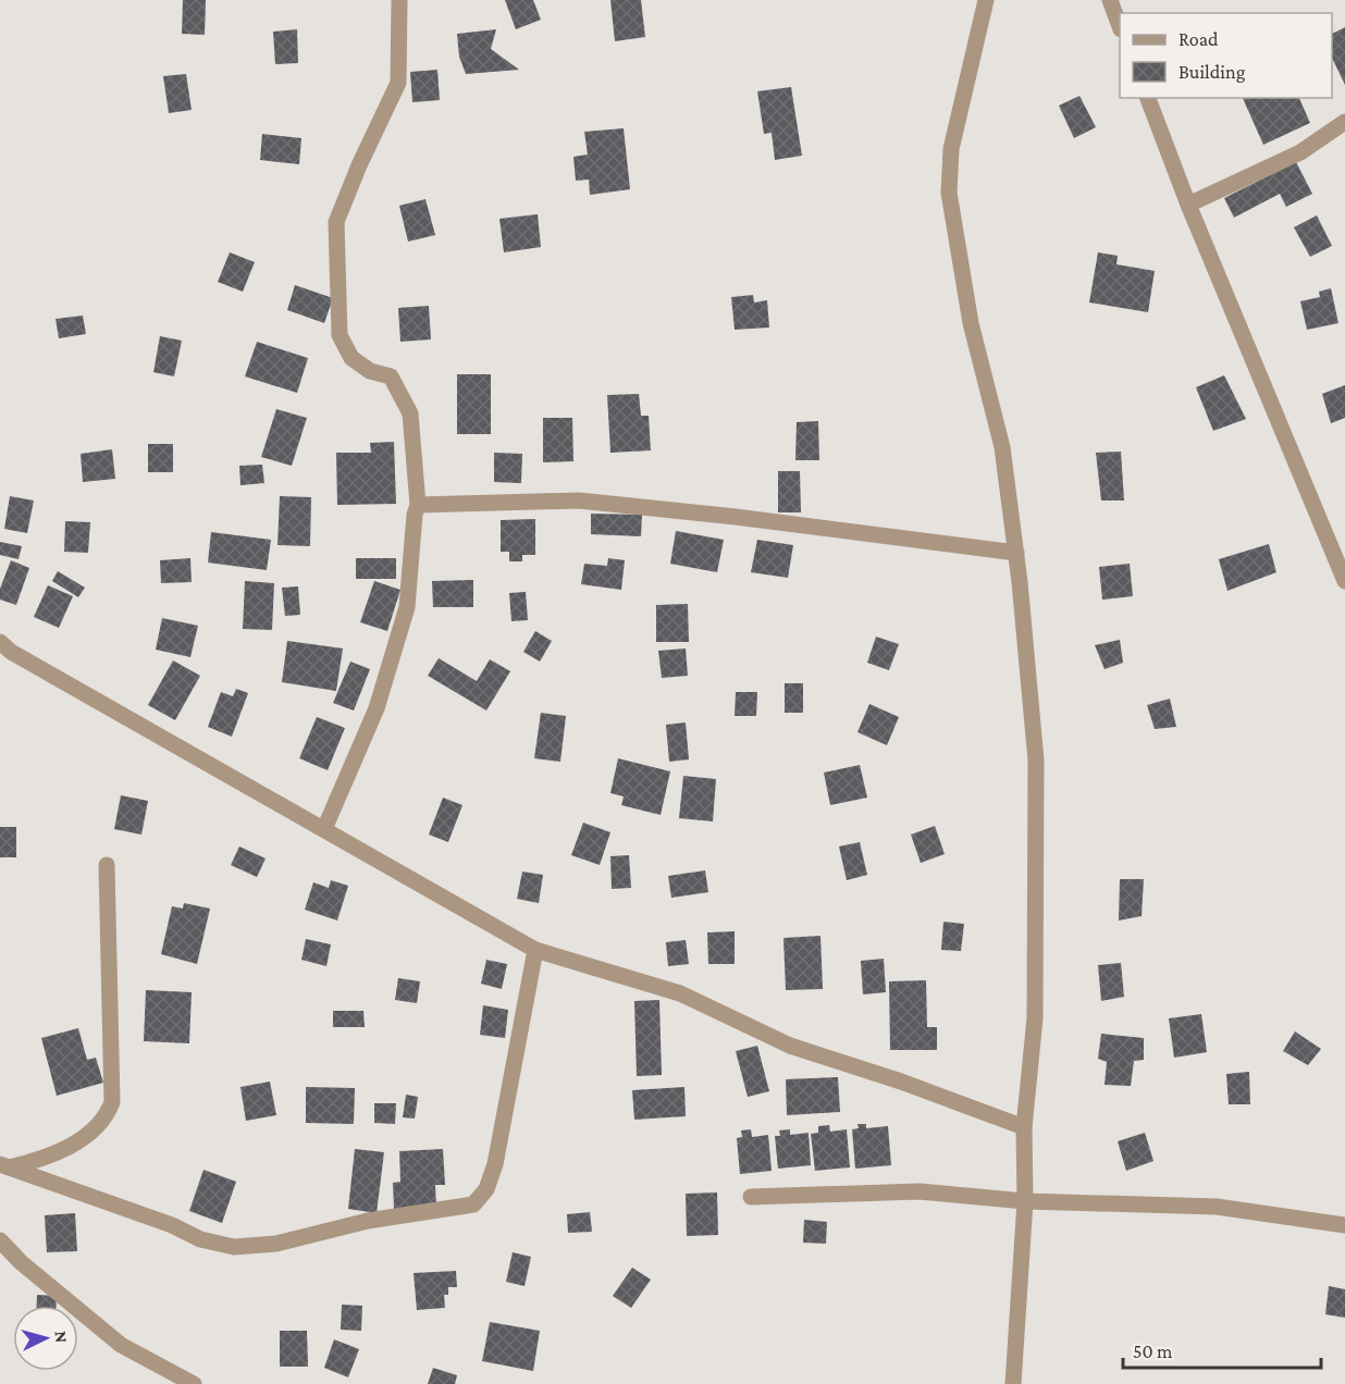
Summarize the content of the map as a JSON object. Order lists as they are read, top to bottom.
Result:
{
  "legend": ["Road", "Building"],
  "scale_bar": "50 m",
  "north": "right"
}
